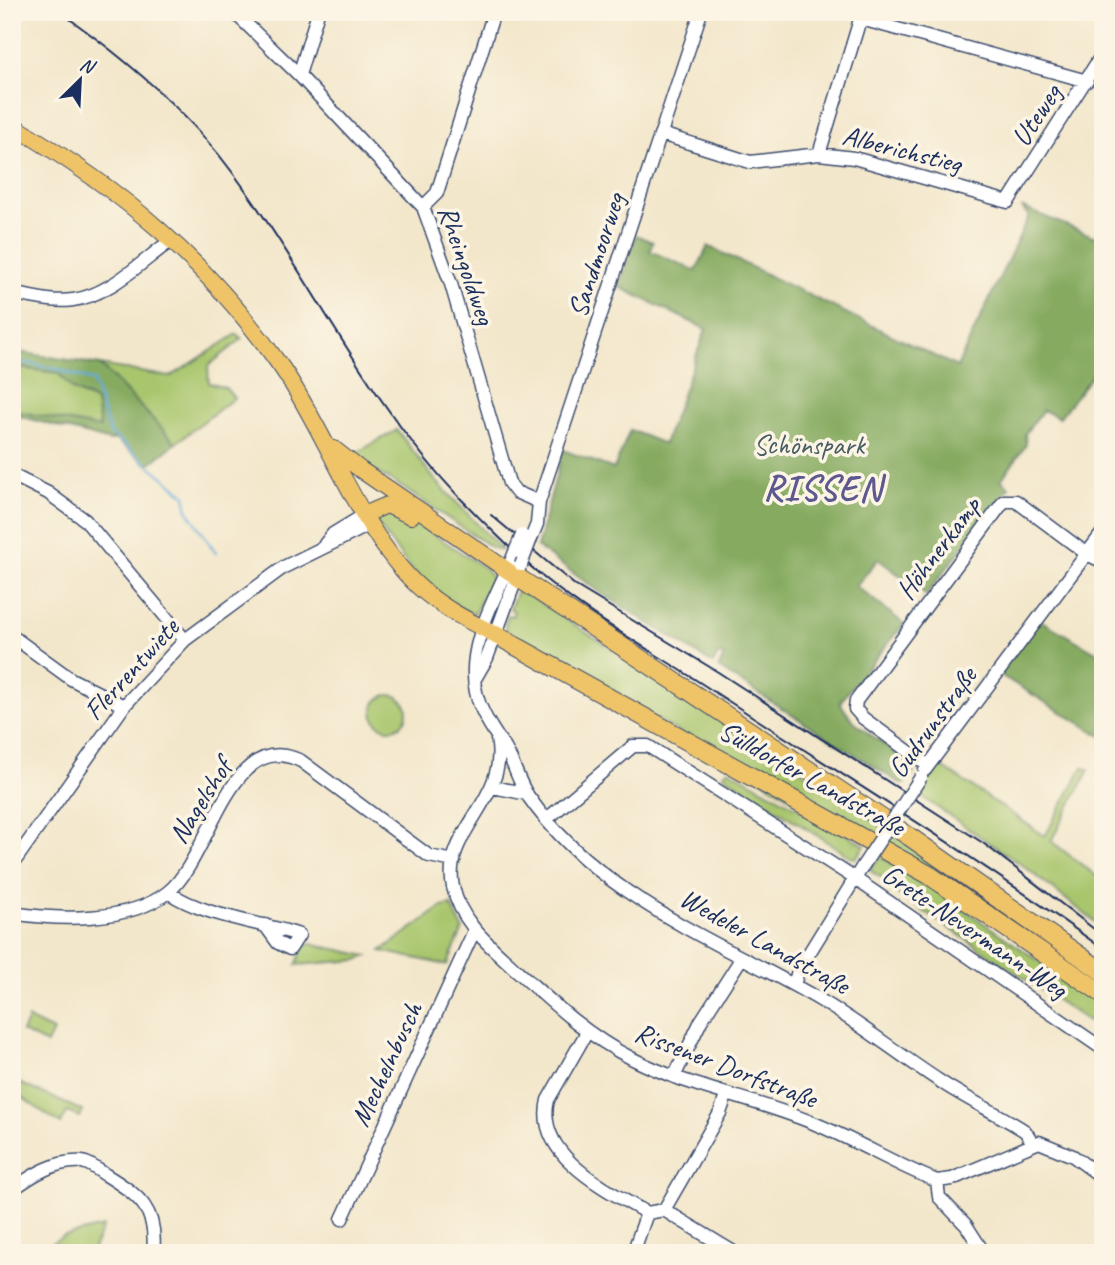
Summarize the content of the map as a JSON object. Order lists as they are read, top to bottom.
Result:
{
  "streets": {
    "highway": ["Sülldorfer Landstraße"],
    "street": [
      "Uteweg",
      "Alberichstieg",
      "Sandmoorweg",
      "Rheingoldweg",
      "Höhnerkamp",
      "Flerrentwiete",
      "Gudrunstraße",
      "Nagelshof",
      "Grete-Nevermann-Weg",
      "Wedeler Landstraße",
      "Mechelnbusch",
      "Rissener Dorfstraße"
    ]
  },
  "crossings": [
    ["Uteweg", "Alberichstieg"],
    ["Alberichstieg", "Sandmoorweg"],
    ["Sandmoorweg", "Rheingoldweg"],
    ["Sandmoorweg", "Sülldorfer Landstraße"],
    ["Sandmoorweg", "Wedeler Landstraße"],
    ["Höhnerkamp", "Gudrunstraße"],
    ["Gudrunstraße", "Grete-Nevermann-Weg"],
    ["Gudrunstraße", "Wedeler Landstraße"],
    ["Sülldorfer Landstraße", "Wedeler Landstraße"],
    ["Nagelshof", "Rissener Dorfstraße"],
    ["Grete-Nevermann-Weg", "Wedeler Landstraße"],
    ["Wedeler Landstraße", "Rissener Dorfstraße"],
    ["Mechelnbusch", "Rissener Dorfstraße"]
  ],
  "districts": ["RISSEN"],
  "parks": ["Schönspark"],
  "north": "top right"
}
